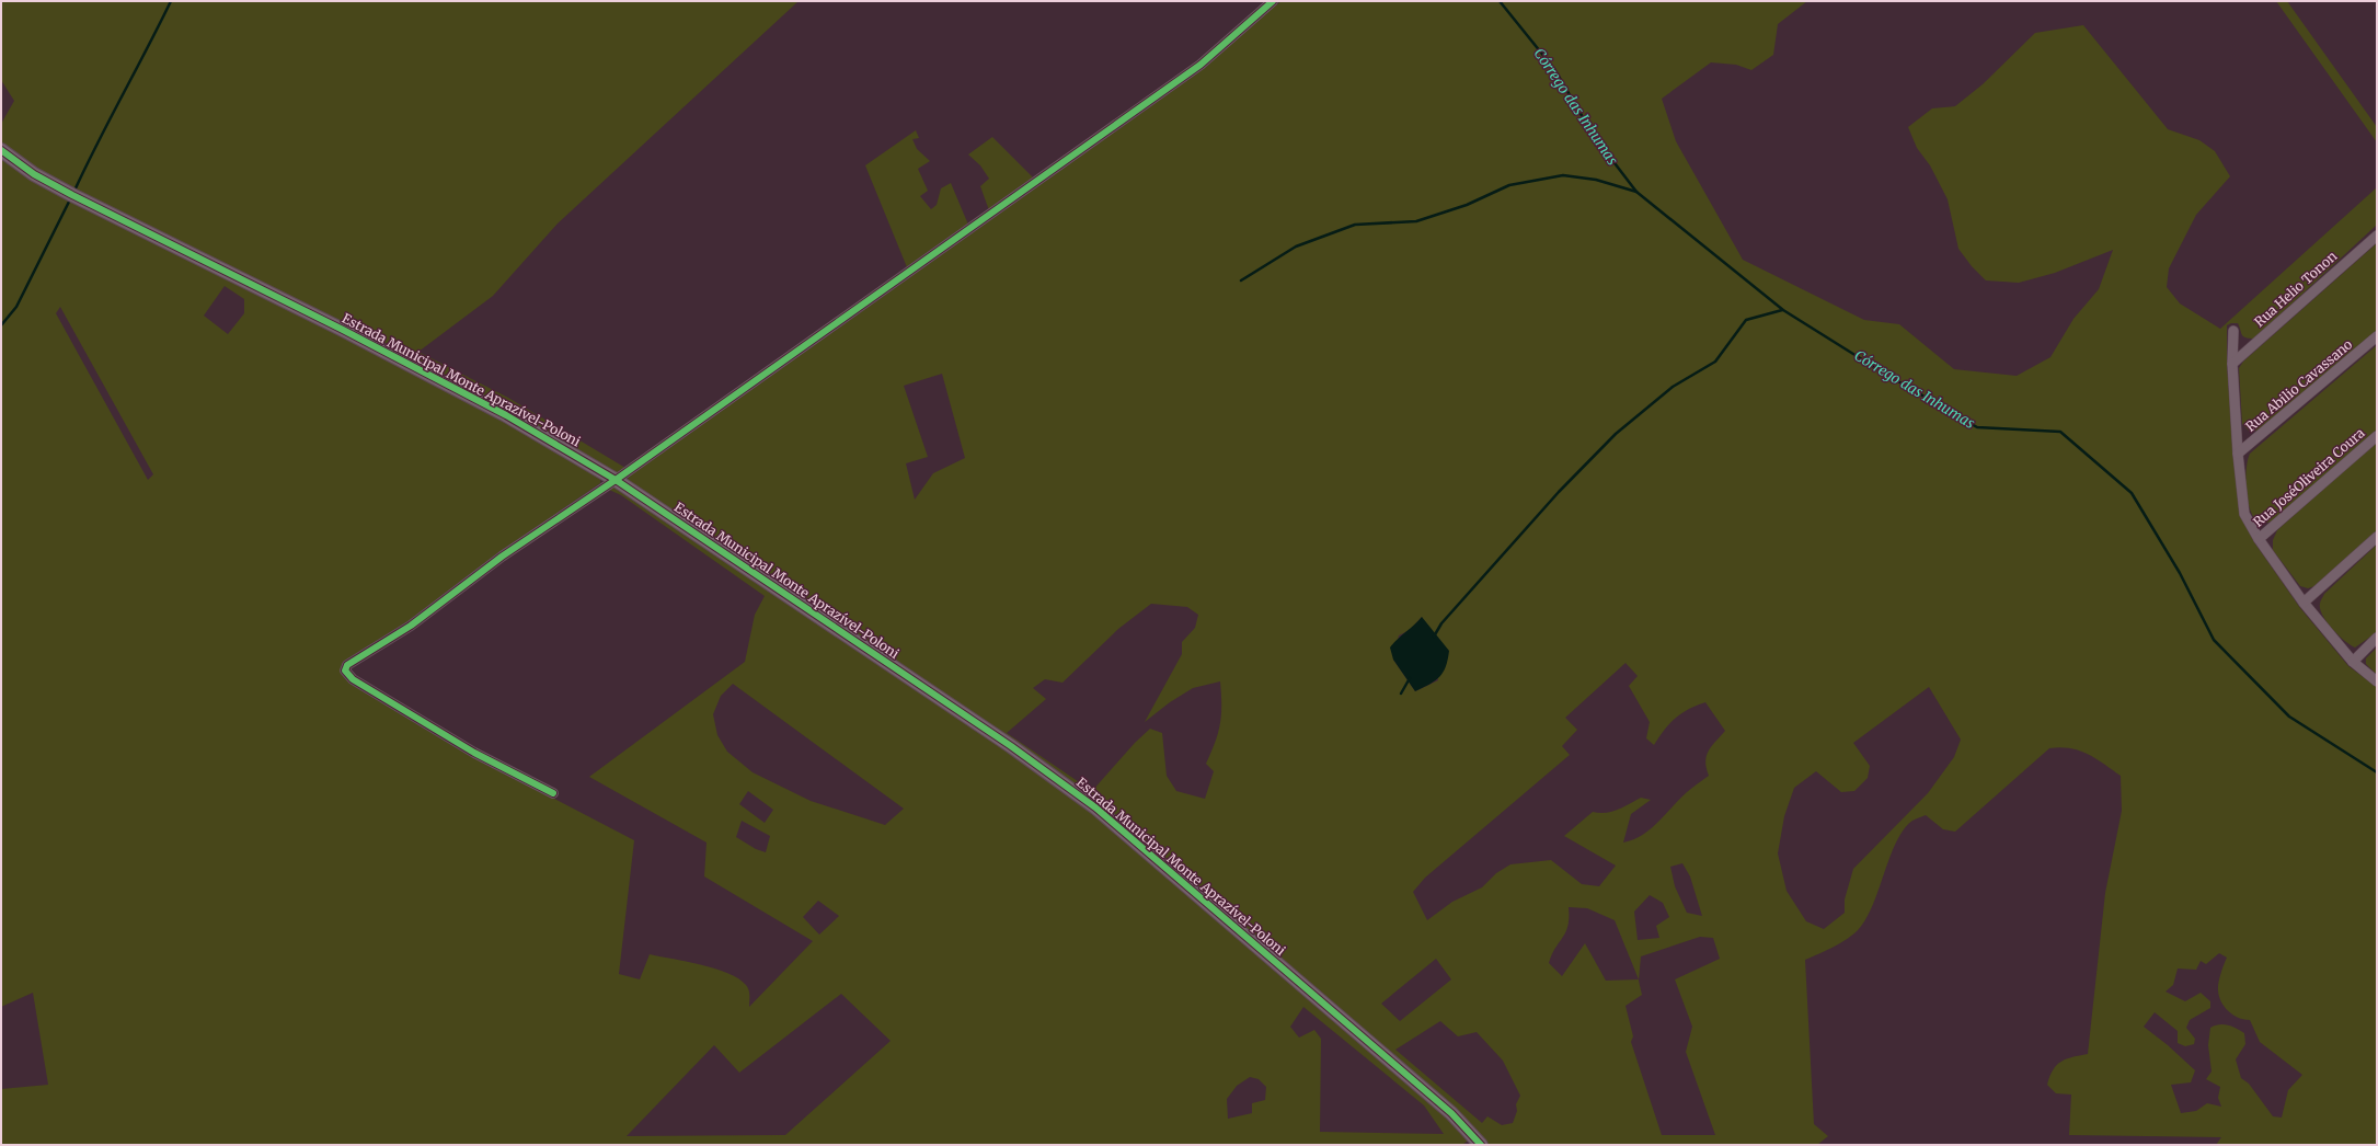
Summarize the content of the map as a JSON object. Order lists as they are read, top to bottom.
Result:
{
  "streets": {
    "street": [
      "Rua Helio Tonon",
      "Estrada Municipal Monte Aprazível-Poloni",
      "Rua Abilio Cavassano",
      "Rua JoséOliveira Coura"
    ]
  },
  "water": ["Córrego das Inhumas"]
}
